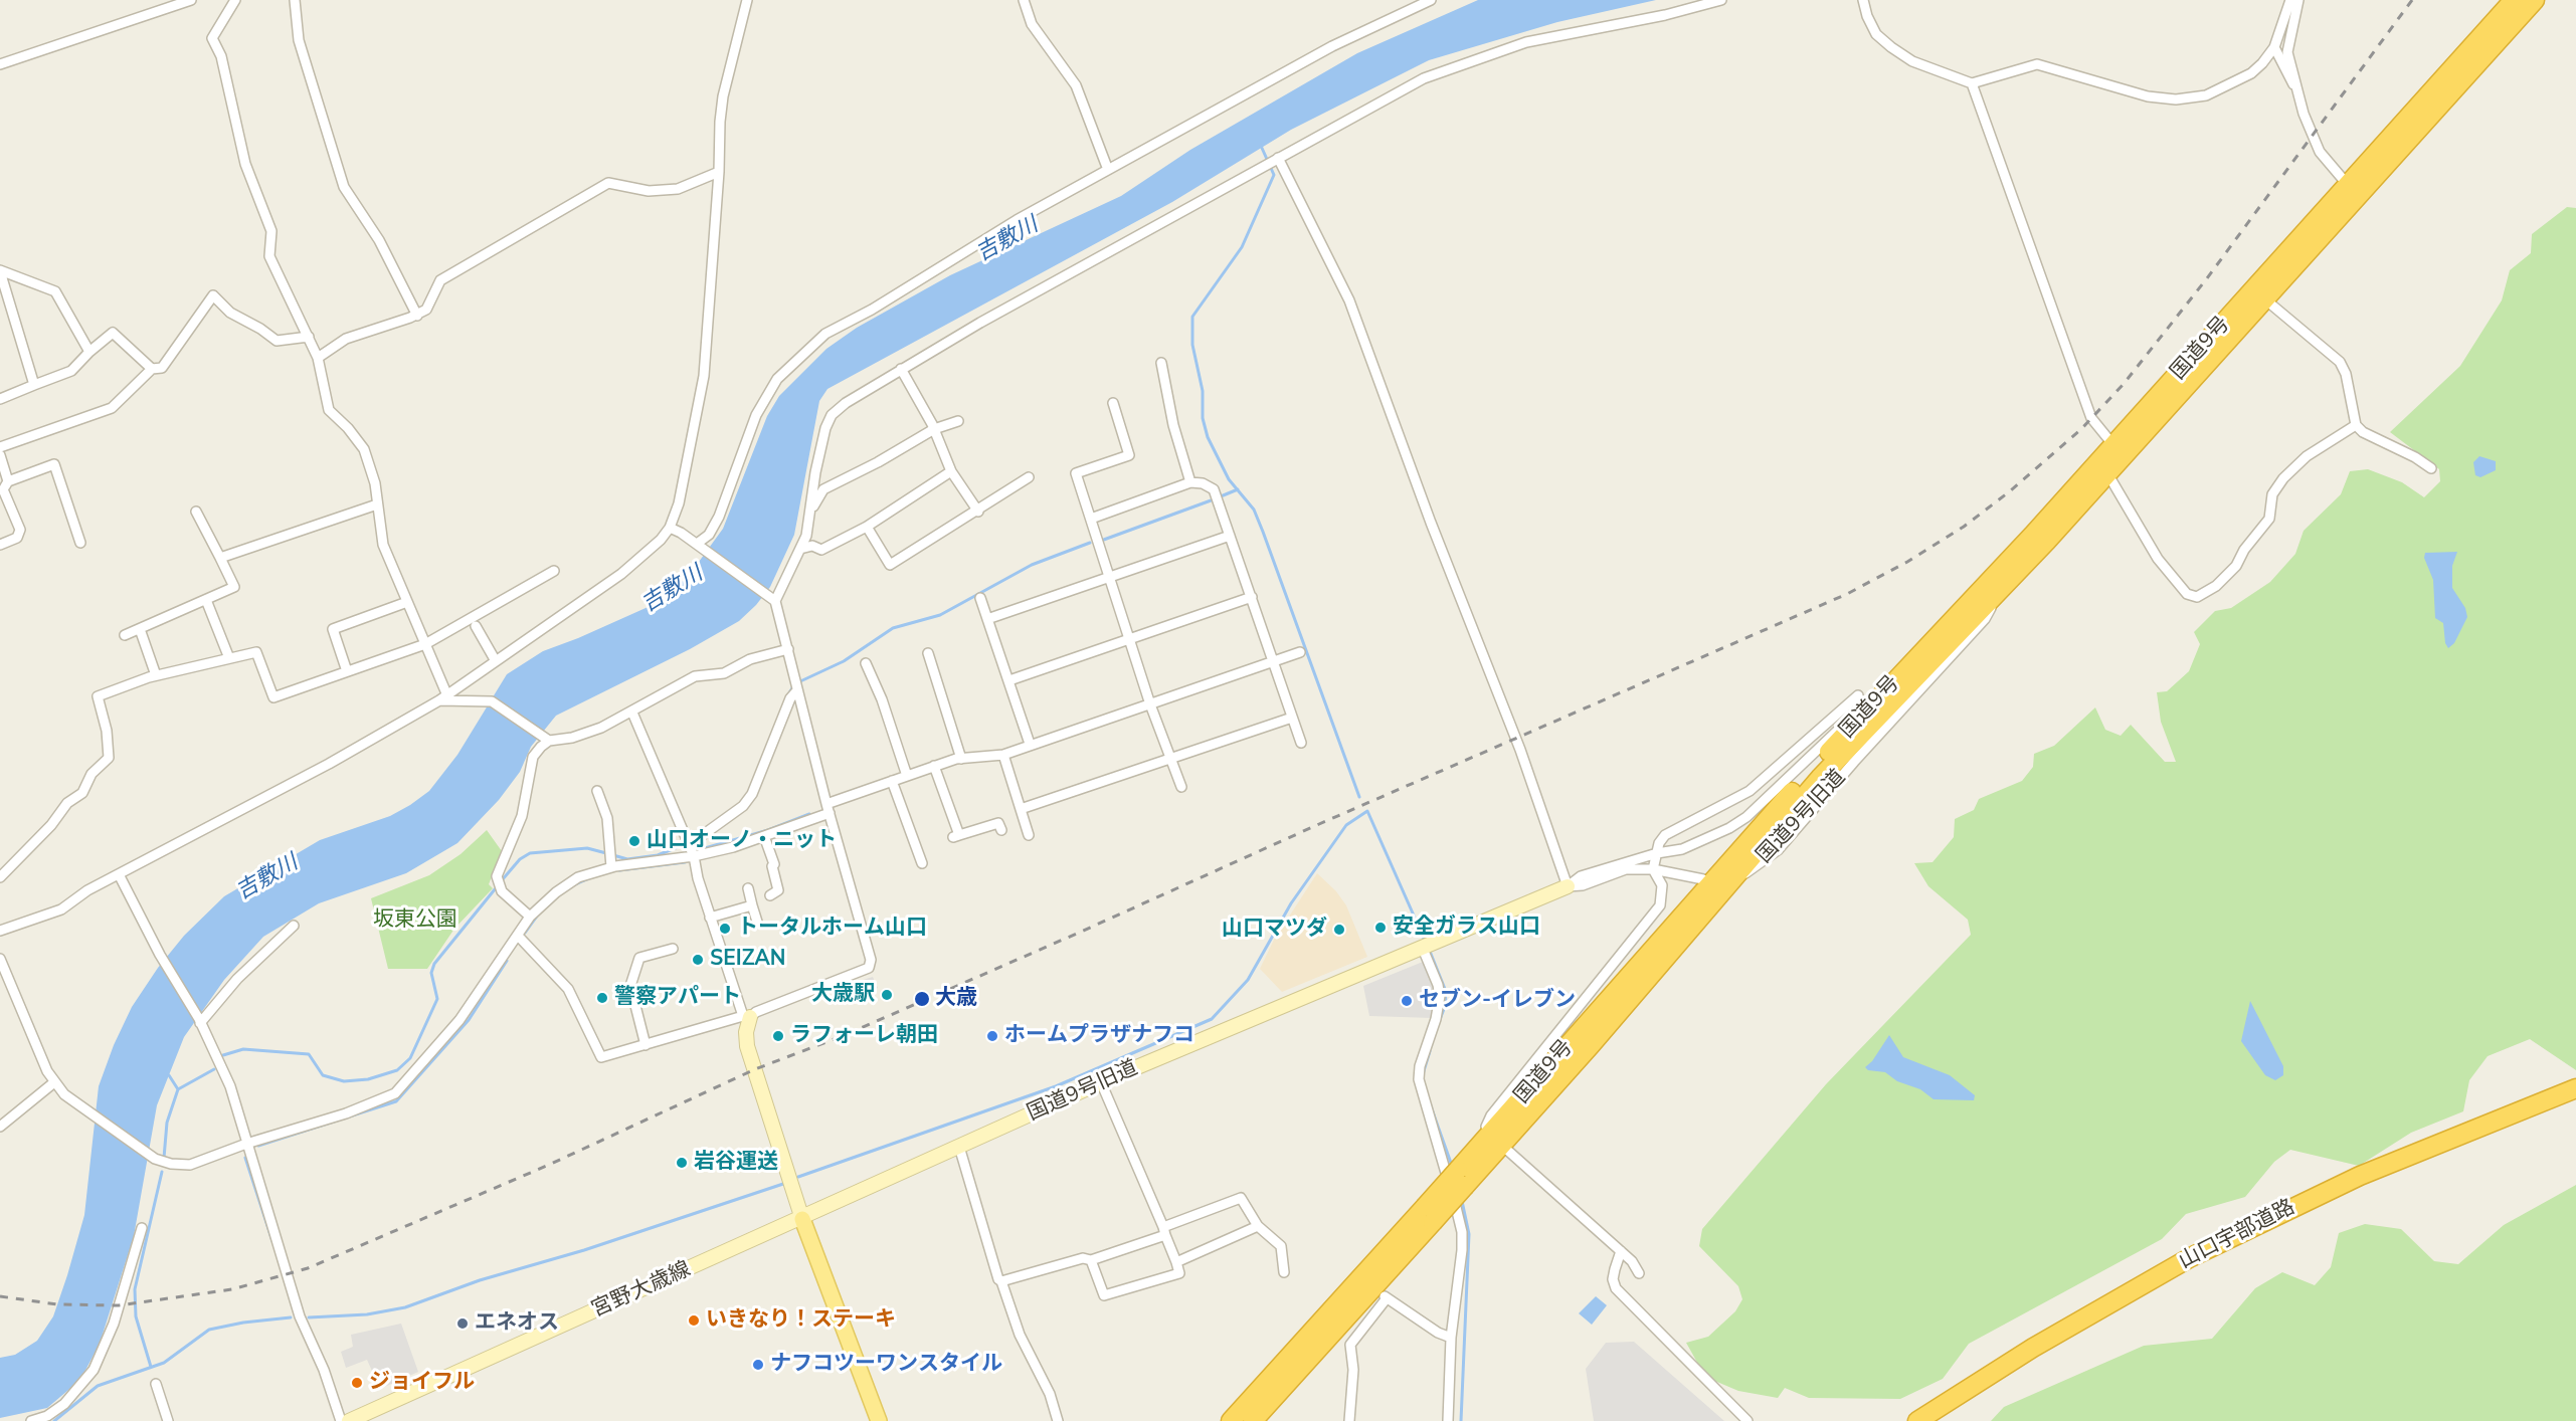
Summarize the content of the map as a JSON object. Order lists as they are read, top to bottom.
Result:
{
  "streets": {
    "highway": ["国道9号", "山口宇部道路"],
    "street": ["国道9号旧道", "宮野大歳線"]
  },
  "crossings": [
    ["国道9号", "国道9号旧道"],
    ["国道9号旧道", "宮野大歳線"]
  ],
  "water": ["吉敷川"],
  "parks": ["坂東公園"],
  "places": [
    "山口オーノ・ニット",
    "安全ガラス山口",
    "トータルホーム山口",
    "山口マツダ",
    "SEIZAN",
    "大歳駅",
    "警察アパート",
    "大歳",
    "セブン-イレブン",
    "ラフォーレ朝田",
    "ホームプラザナフコ",
    "岩谷運送",
    "いきなり！ステーキ",
    "エネオス",
    "ナフコツーワンスタイル",
    "ジョイフル"
  ]
}
